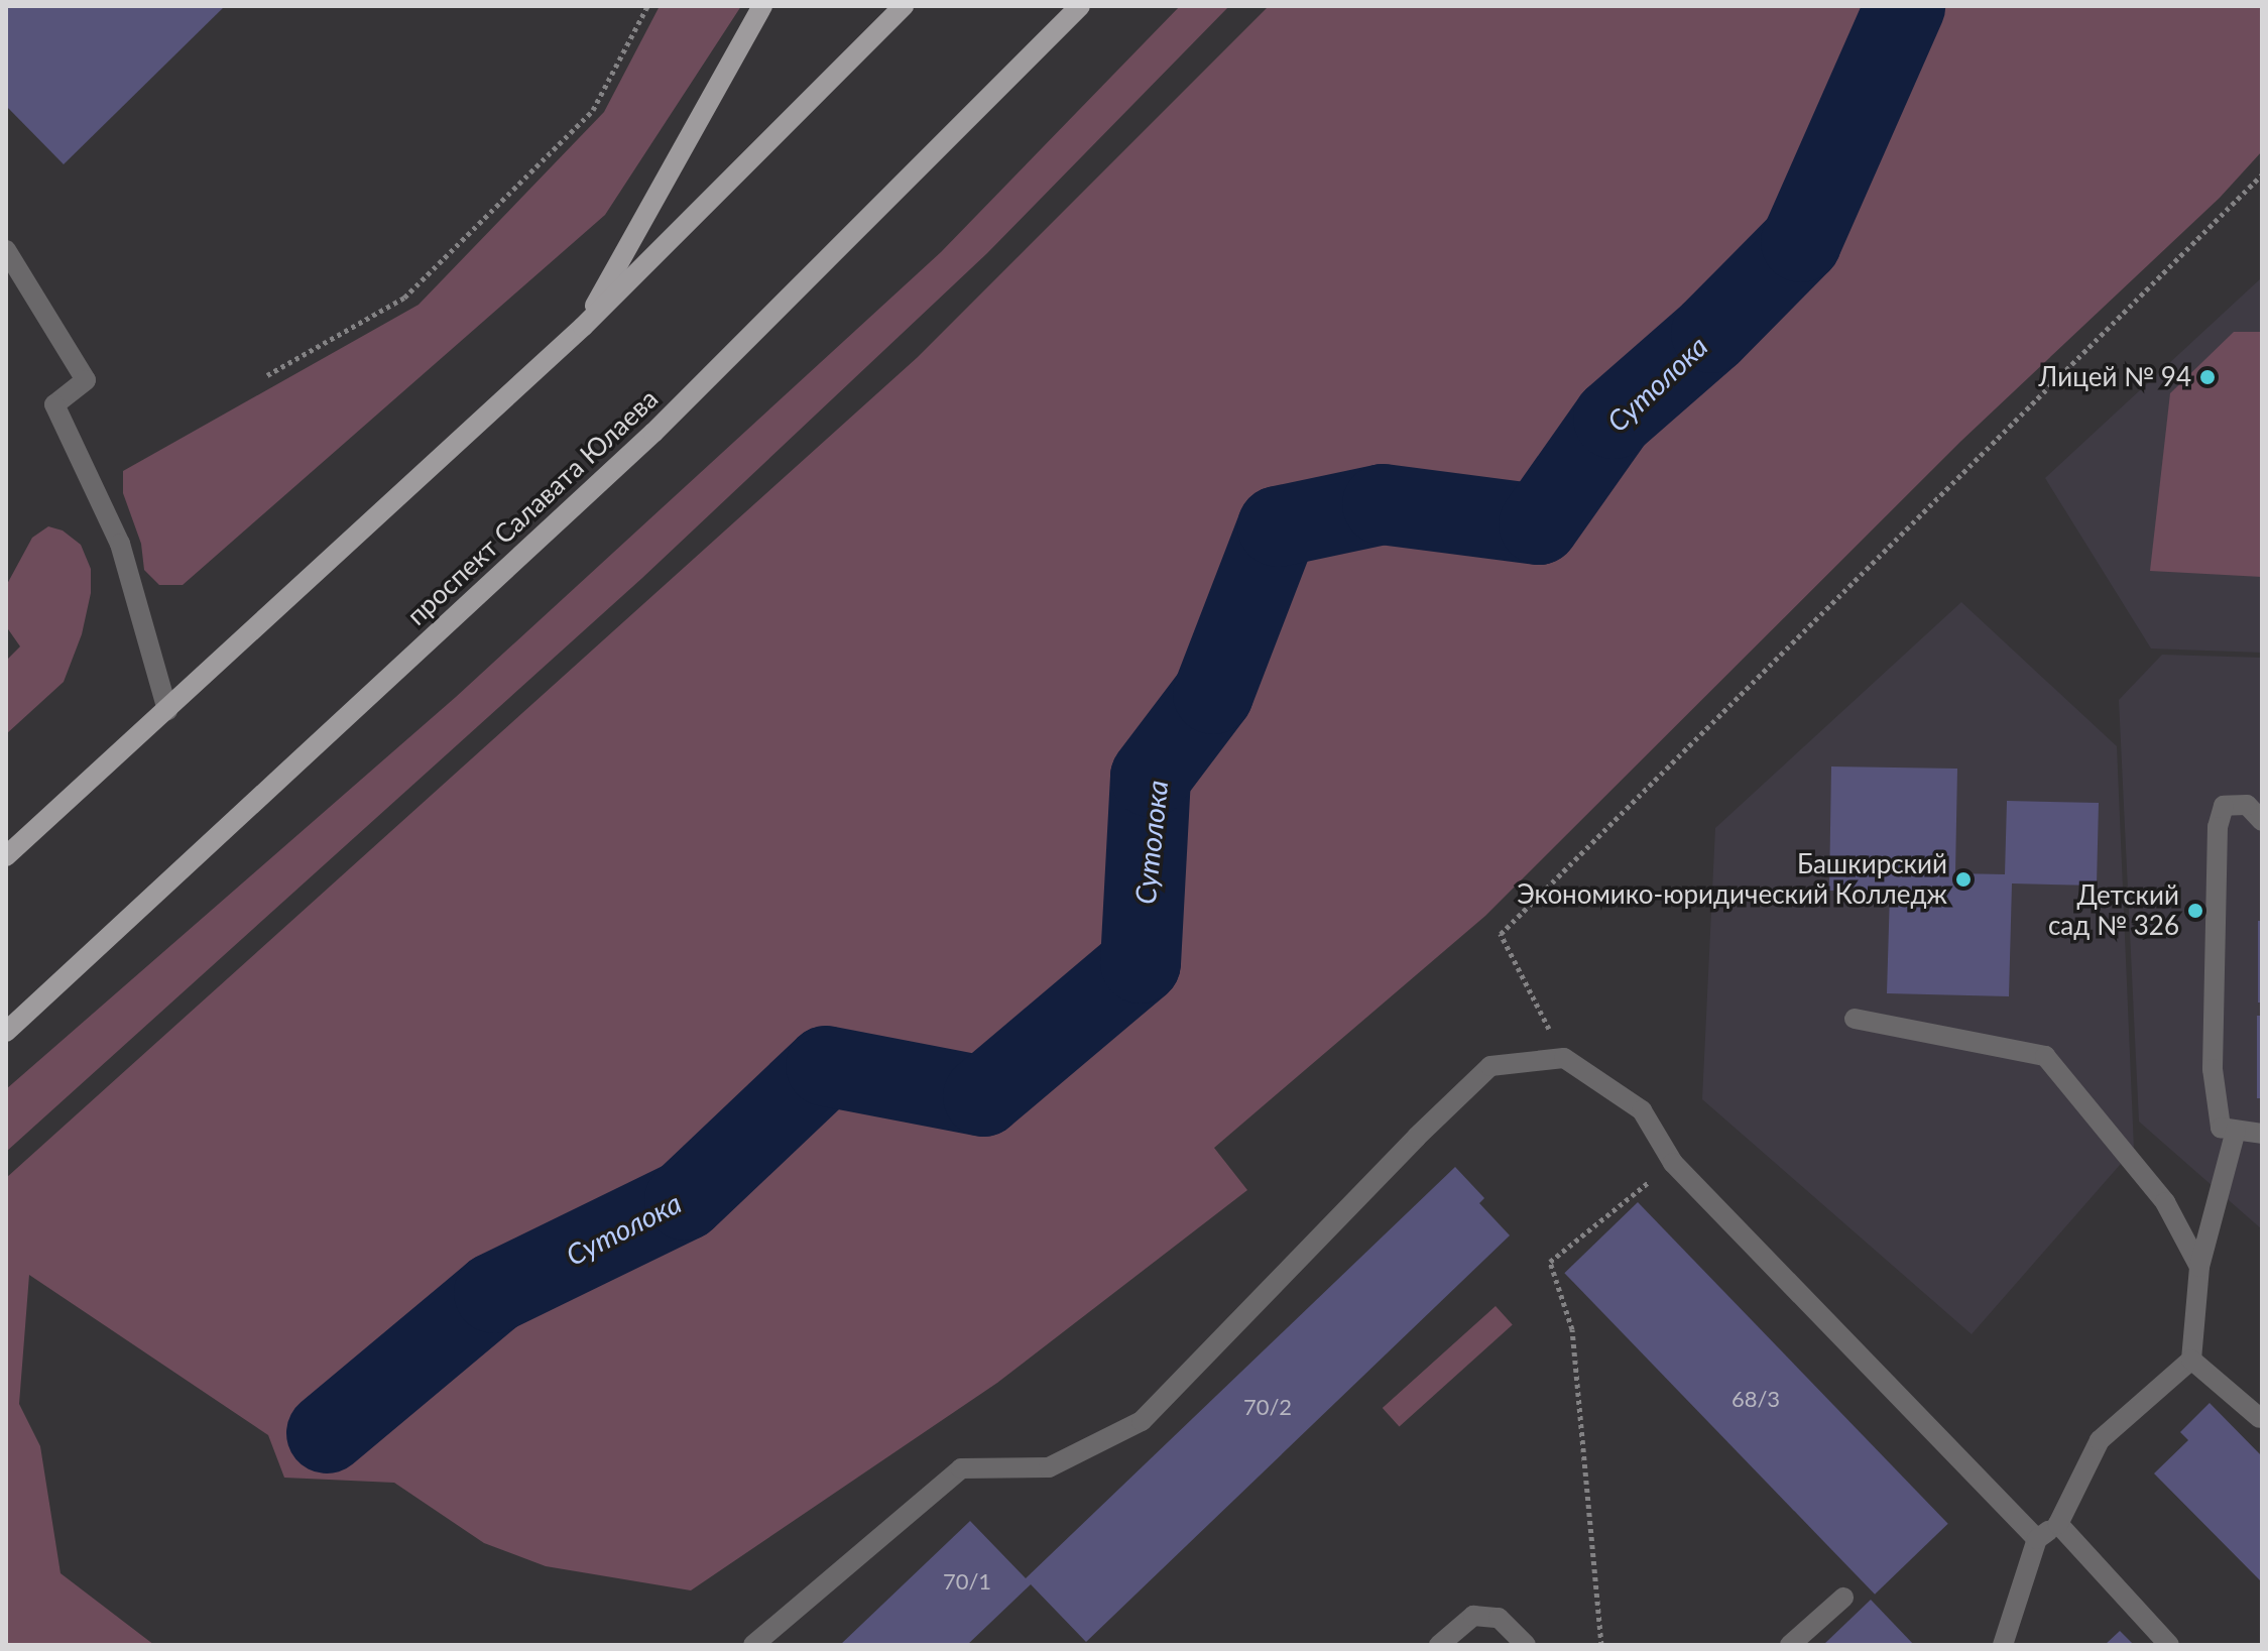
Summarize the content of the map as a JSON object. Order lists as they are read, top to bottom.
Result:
{
  "streets": {
    "main road": ["проспект Салавата Юлаева"]
  },
  "water": ["Сутолока"],
  "places": ["Лицей № 94", "Башкирский Экономико-юридический Колледж", "Детский сад № 326"],
  "house_numbers": ["68/3", "70/2", "70/1"]
}
